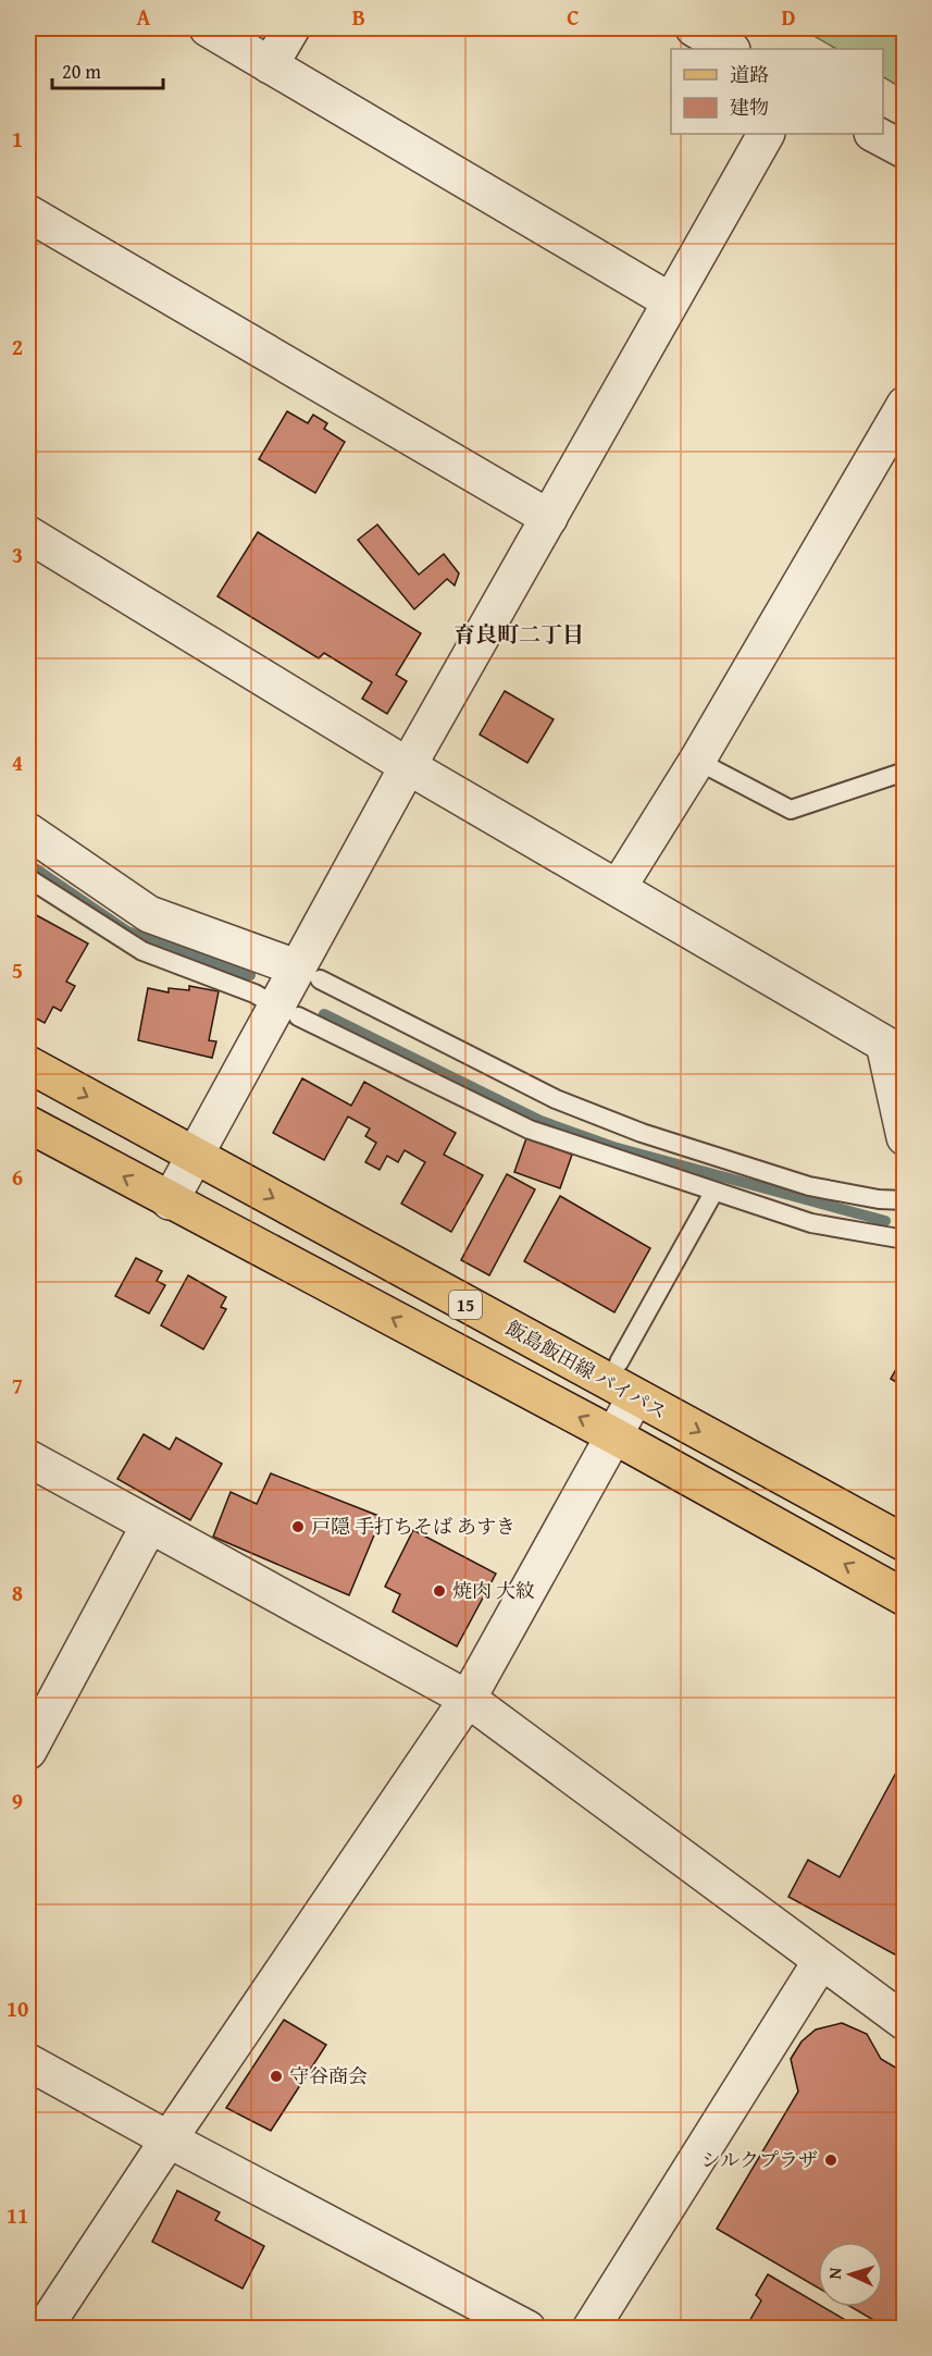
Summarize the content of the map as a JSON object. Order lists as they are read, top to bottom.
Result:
{
  "streets": {
    "main road": ["15", "飯島飯田線 バイパス"]
  },
  "districts": ["育良町二丁目"],
  "places": [
    "戸隠 手打ちそば あすき",
    "焼肉 大紋",
    "守谷商会",
    "シルクプラザ"
  ],
  "legend": ["道路", "建物"],
  "scale_bar": "20 m",
  "north": "left",
  "grid": {
    "columns": [
      "A",
      "B",
      "C",
      "D"
    ],
    "rows": [
      "1",
      "2",
      "3",
      "4",
      "5",
      "6",
      "7",
      "8",
      "9",
      "10",
      "11"
    ]
  }
}
